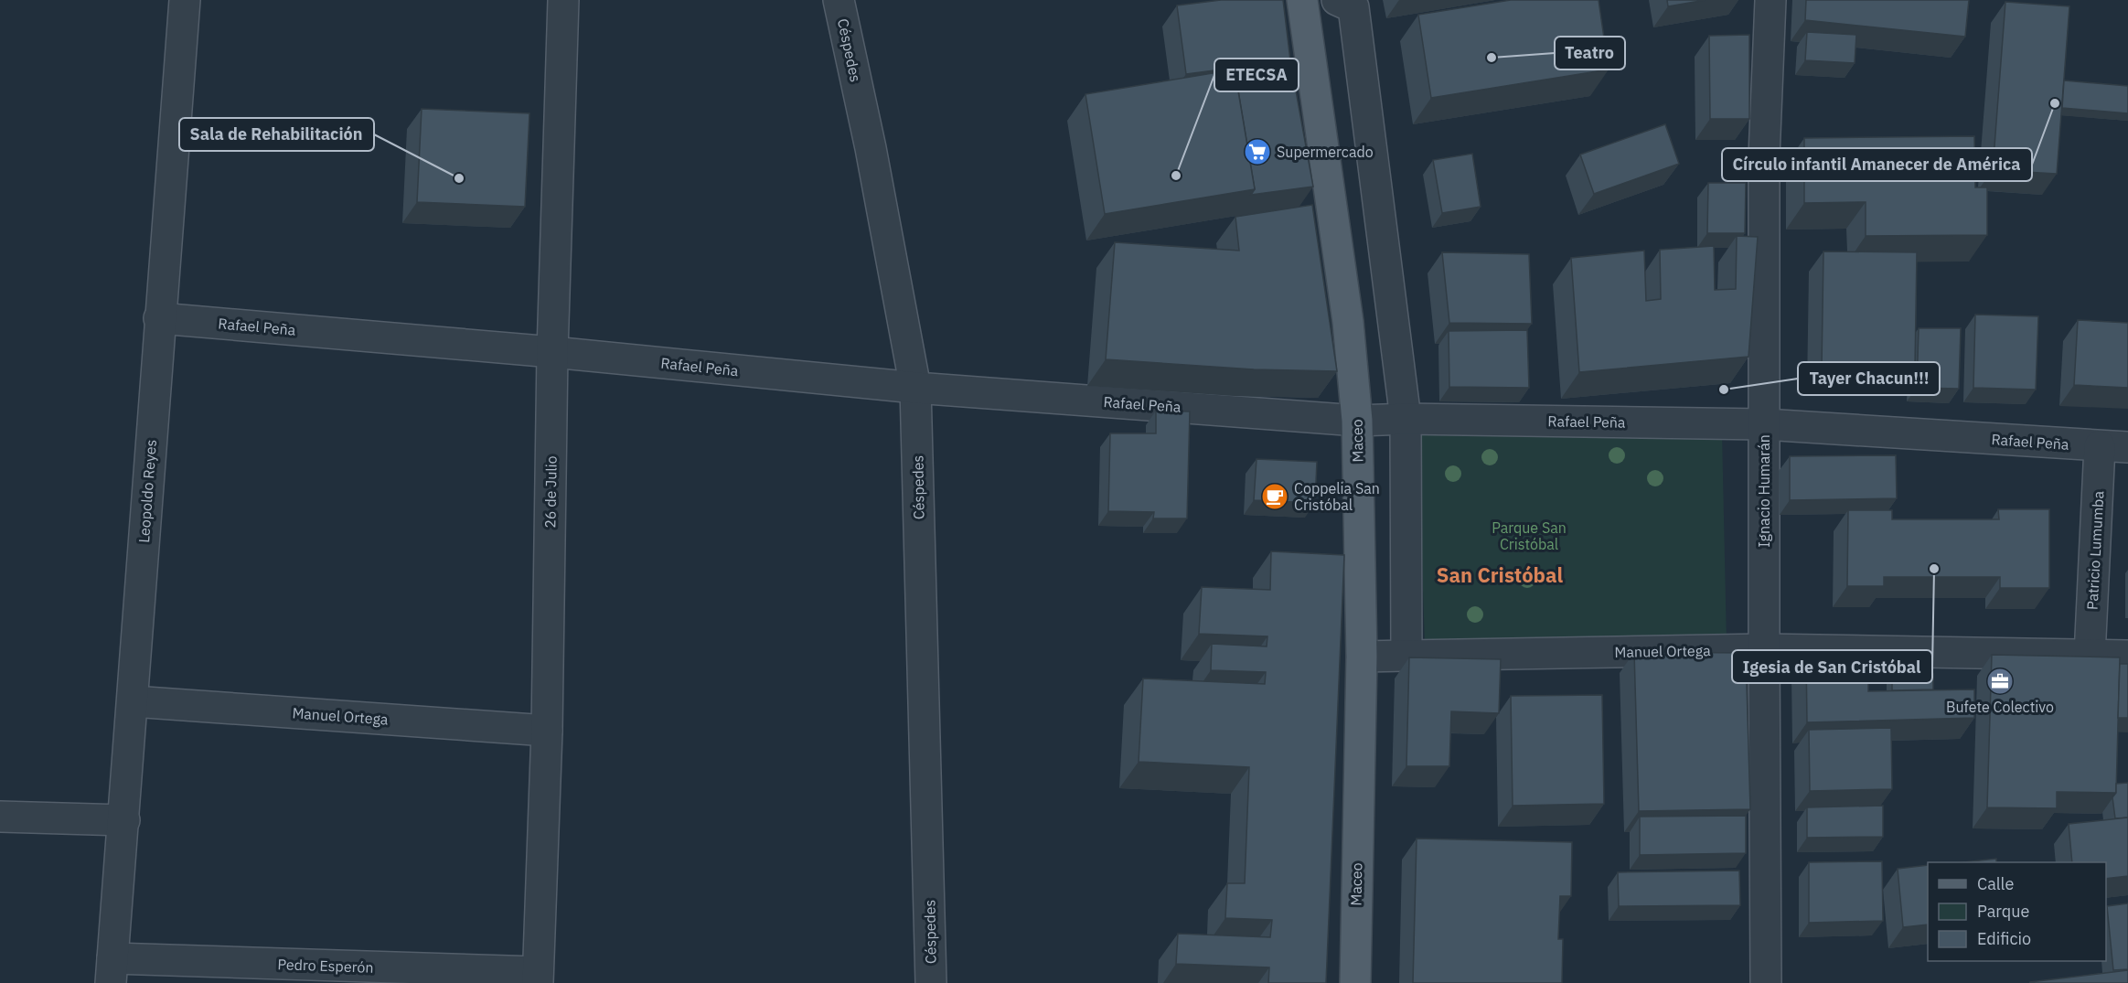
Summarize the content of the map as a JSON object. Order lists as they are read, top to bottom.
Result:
{
  "streets": {
    "main road": ["Maceo"],
    "street": [
      "Céspedes",
      "Rafael Peña",
      "Leopoldo Reyes",
      "Ignacio Humarán",
      "26 de Julio",
      "Patricio Lumumba",
      "Manuel Ortega",
      "Pedro Esperón"
    ]
  },
  "crossings": [
    ["Céspedes", "Rafael Peña"],
    ["Rafael Peña", "Maceo"],
    ["Rafael Peña", "Leopoldo Reyes"],
    ["Rafael Peña", "Ignacio Humarán"],
    ["Rafael Peña", "26 de Julio"],
    ["Rafael Peña", "Patricio Lumumba"],
    ["Maceo", "Manuel Ortega"],
    ["Leopoldo Reyes", "Manuel Ortega"],
    ["Leopoldo Reyes", "Pedro Esperón"],
    ["Ignacio Humarán", "Manuel Ortega"],
    ["26 de Julio", "Manuel Ortega"],
    ["26 de Julio", "Pedro Esperón"],
    ["Patricio Lumumba", "Manuel Ortega"]
  ],
  "districts": ["San Cristóbal"],
  "parks": ["Parque San Cristóbal"],
  "places": {
    "other": [
      "Teatro",
      "Círculo infantil Amanecer de América",
      "ETECSA",
      "Sala de Rehabilitación",
      "Tayer Chacun!!!",
      "Igesia de San Cristóbal"
    ],
    "supermarket": ["Supermercado"],
    "cafe": ["Coppelia San Cristóbal"],
    "office": ["Bufete Colectivo"]
  },
  "legend": ["Calle", "Parque", "Edificio"]
}
